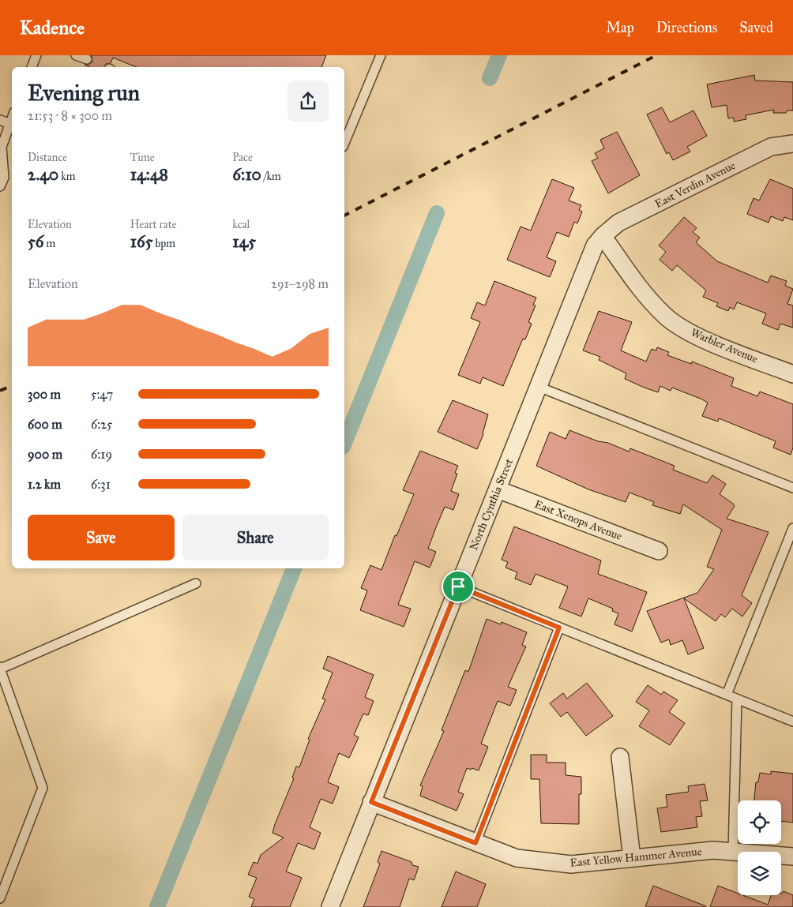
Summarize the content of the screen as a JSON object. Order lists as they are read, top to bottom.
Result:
{
  "streets": {
    "street": [
      "East Verdin Avenue",
      "Warbler Avenue",
      "North Cynthia Street",
      "East Xenops Avenue",
      "East Yellow Hammer Avenue"
    ]
  },
  "crossings": [
    ["East Verdin Avenue", "Warbler Avenue"],
    ["East Verdin Avenue", "North Cynthia Street"],
    ["Warbler Avenue", "North Cynthia Street"],
    ["North Cynthia Street", "East Xenops Avenue"],
    ["North Cynthia Street", "East Yellow Hammer Avenue"]
  ],
  "page": {
    "header": "Kadence",
    "nav": ["Map", "Directions", "Saved"],
    "heading": ["Evening run", "21:53 · 8 × 300 m"],
    "stats": [
      ["Distance", "2.40 km"],
      ["Time", "14:48"],
      ["Pace", "6:10 /km"],
      ["Elevation", "56 m"],
      ["Heart rate", "165 bpm"],
      ["kcal", "145"]
    ],
    "chart": ["Elevation", "291–298 m"],
    "list": [
      {
        "name": "300 m",
        "note": "5:47"
      },
      {
        "name": "600 m",
        "note": "6:25"
      },
      {
        "name": "900 m",
        "note": "6:19"
      },
      {
        "name": "1.2 km",
        "note": "6:31"
      }
    ],
    "buttons": ["Save", "Share"]
  }
}
